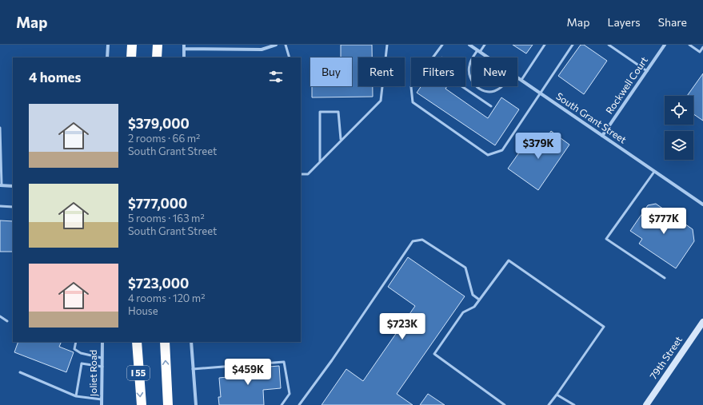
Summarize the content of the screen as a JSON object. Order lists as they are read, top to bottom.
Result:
{
  "streets": {
    "highway": ["I 55"],
    "street": [
      "Rockwell Court",
      "South Grant Street",
      "79th Street",
      "Joliet Road"
    ]
  },
  "crossings": [
    ["Rockwell Court", "South Grant Street"]
  ],
  "page": {
    "header": "Map",
    "nav": ["Map", "Layers", "Share"],
    "chip": [
      "Buy",
      "Rent",
      "Filters",
      "New"
    ],
    "heading": "4 homes",
    "list": [
      {
        "name": "$379,000",
        "note": "2 rooms · 66 m² · South Grant Street"
      },
      {
        "name": "$777,000",
        "note": "5 rooms · 163 m² · South Grant Street"
      },
      {
        "name": "$723,000",
        "note": "4 rooms · 120 m² · House"
      }
    ],
    "price": [
      "$379K",
      "$777K",
      "$723K",
      "$459K"
    ]
  }
}
